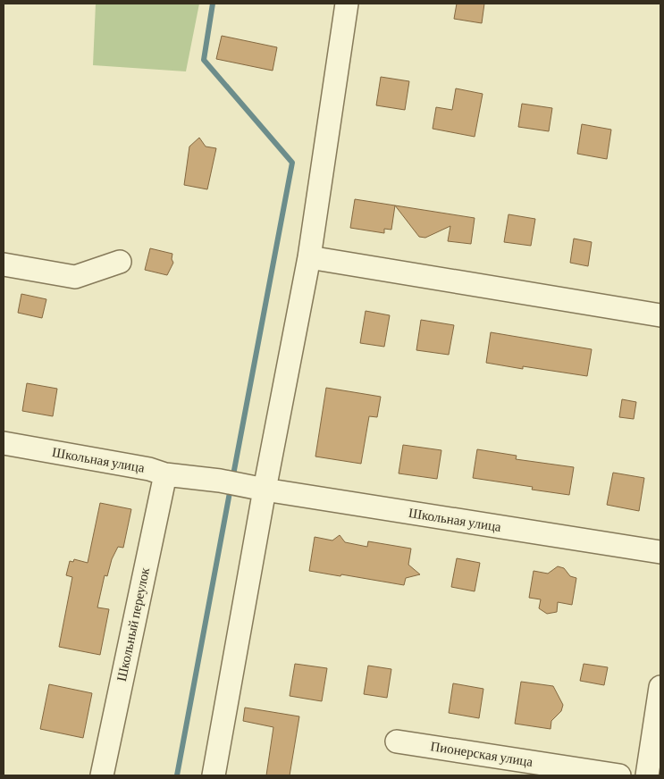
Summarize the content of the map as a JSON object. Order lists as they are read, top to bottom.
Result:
{
  "streets": {
    "street": ["Школьная улица", "Школьный переулок", "Пионерская улица"]
  },
  "crossings": [
    ["Школьная улица", "Школьный переулок"]
  ]
}
